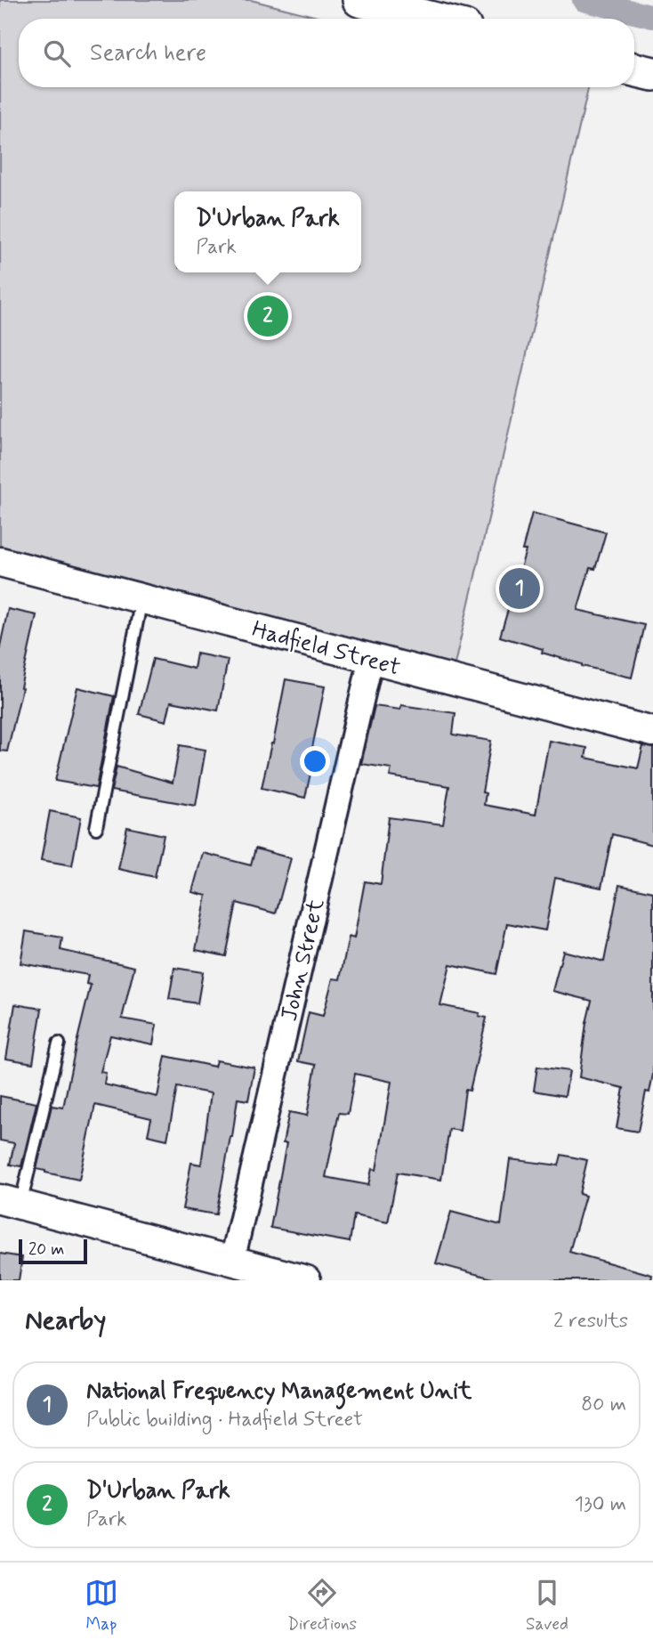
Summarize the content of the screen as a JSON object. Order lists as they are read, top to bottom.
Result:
{
  "streets": {
    "street": ["Hadfield Street", "John Street"]
  },
  "crossings": [
    ["Hadfield Street", "John Street"]
  ],
  "scale_bar": "20 m",
  "page": {
    "search": "Search here",
    "popup": ["D'Urban Park", "Park"],
    "pins": ["2", "1"],
    "scale": "20 m",
    "heading": ["Nearby", "2 results"],
    "list": [
      {
        "mark": "1",
        "name": "National Frequency Management Unit",
        "note": "Public building · Hadfield Street",
        "value": "80 m"
      },
      {
        "mark": "2",
        "name": "D'Urban Park",
        "note": "Park",
        "value": "130 m"
      }
    ],
    "nav": ["Map", "Directions", "Saved"]
  }
}
